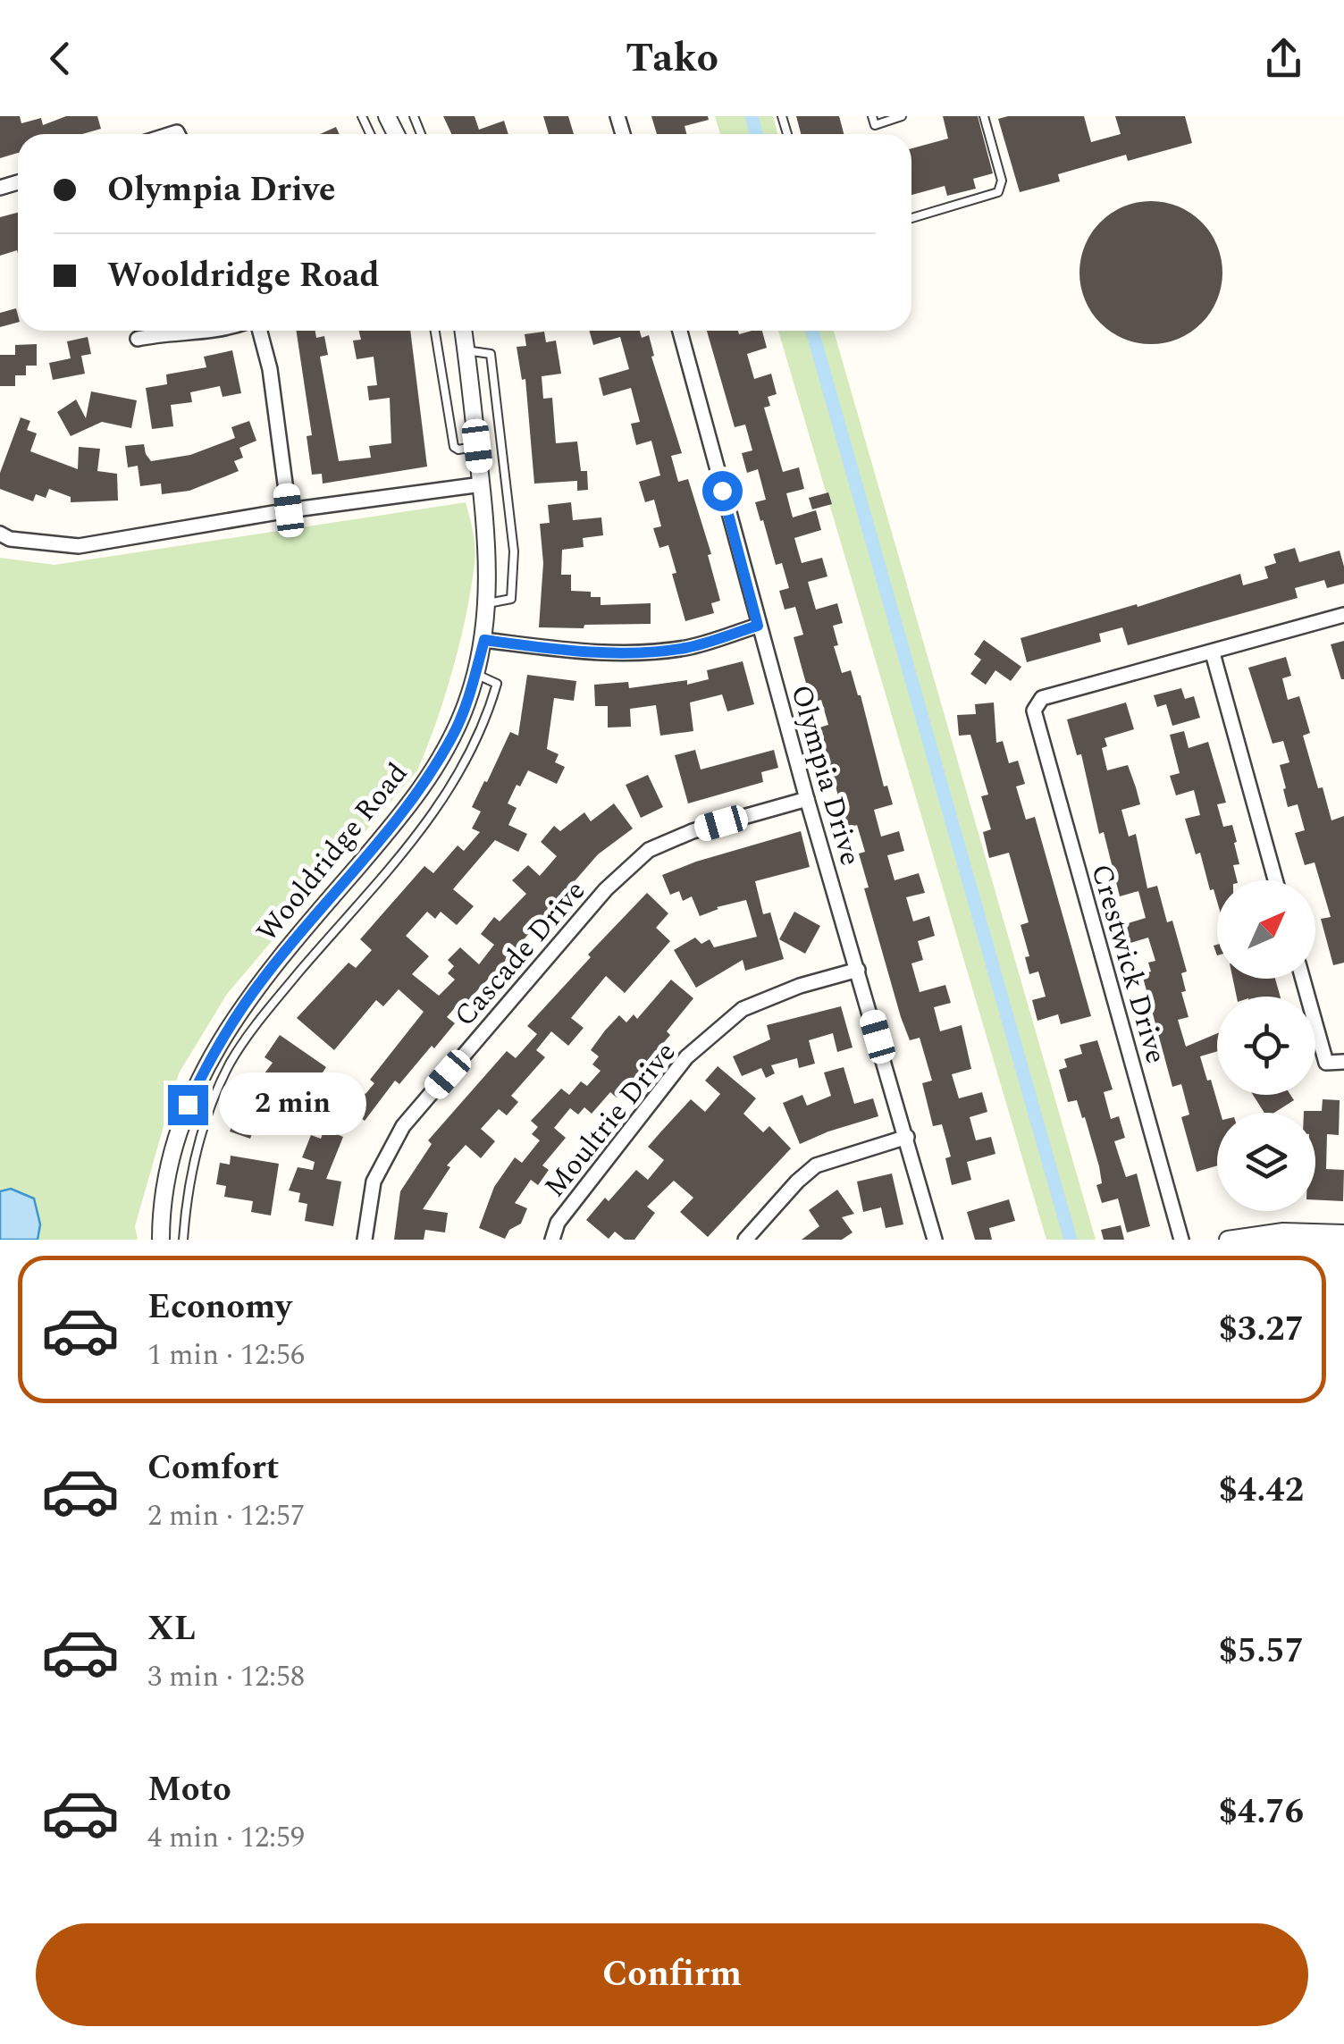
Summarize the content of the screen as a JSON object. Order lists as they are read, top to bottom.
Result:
{
  "streets": {
    "street": [
      "Olympia Drive",
      "Wooldridge Road",
      "Cascade Drive",
      "Crestwick Drive",
      "Moultrie Drive"
    ]
  },
  "crossings": [
    ["Olympia Drive", "Cascade Drive"],
    ["Olympia Drive", "Moultrie Drive"]
  ],
  "north": "top right",
  "page": {
    "header": "Tako",
    "banner": ["Olympia Drive", "Wooldridge Road"],
    "bubble": "2 min",
    "list": [
      {
        "name": "Economy",
        "note": "1 min · 12:56",
        "value": "$3.27"
      },
      {
        "name": "Comfort",
        "note": "2 min · 12:57",
        "value": "$4.42"
      },
      {
        "name": "XL",
        "note": "3 min · 12:58",
        "value": "$5.57"
      },
      {
        "name": "Moto",
        "note": "4 min · 12:59",
        "value": "$4.76"
      }
    ],
    "buttons": "Confirm"
  }
}
